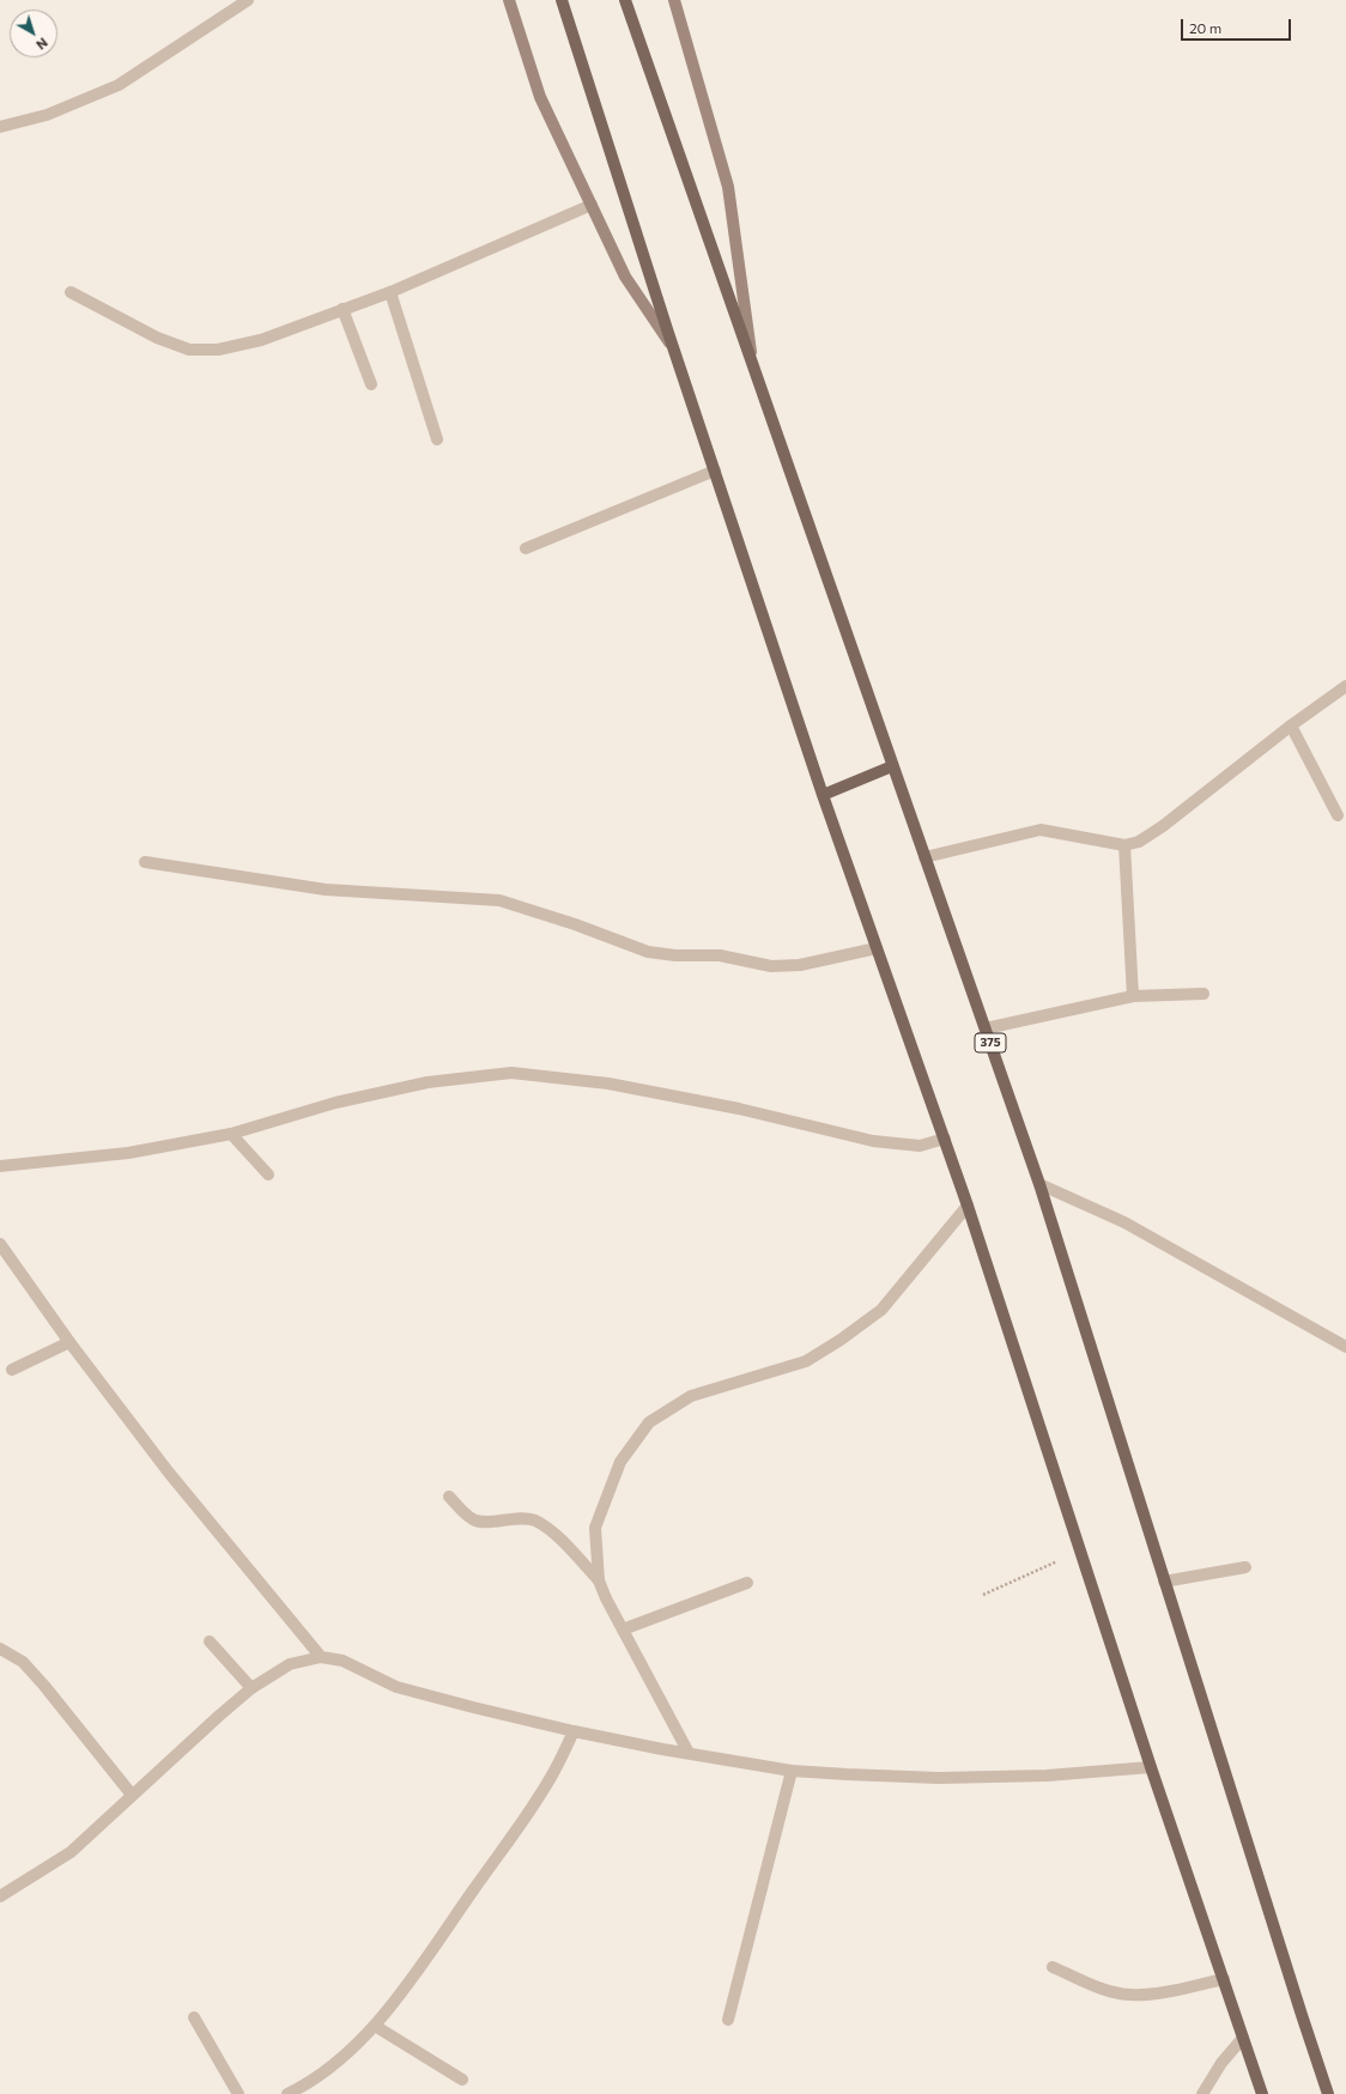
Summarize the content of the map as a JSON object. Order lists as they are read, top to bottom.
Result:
{
  "streets": {
    "main road": ["375"]
  },
  "scale_bar": "20 m",
  "north": "bottom right"
}
